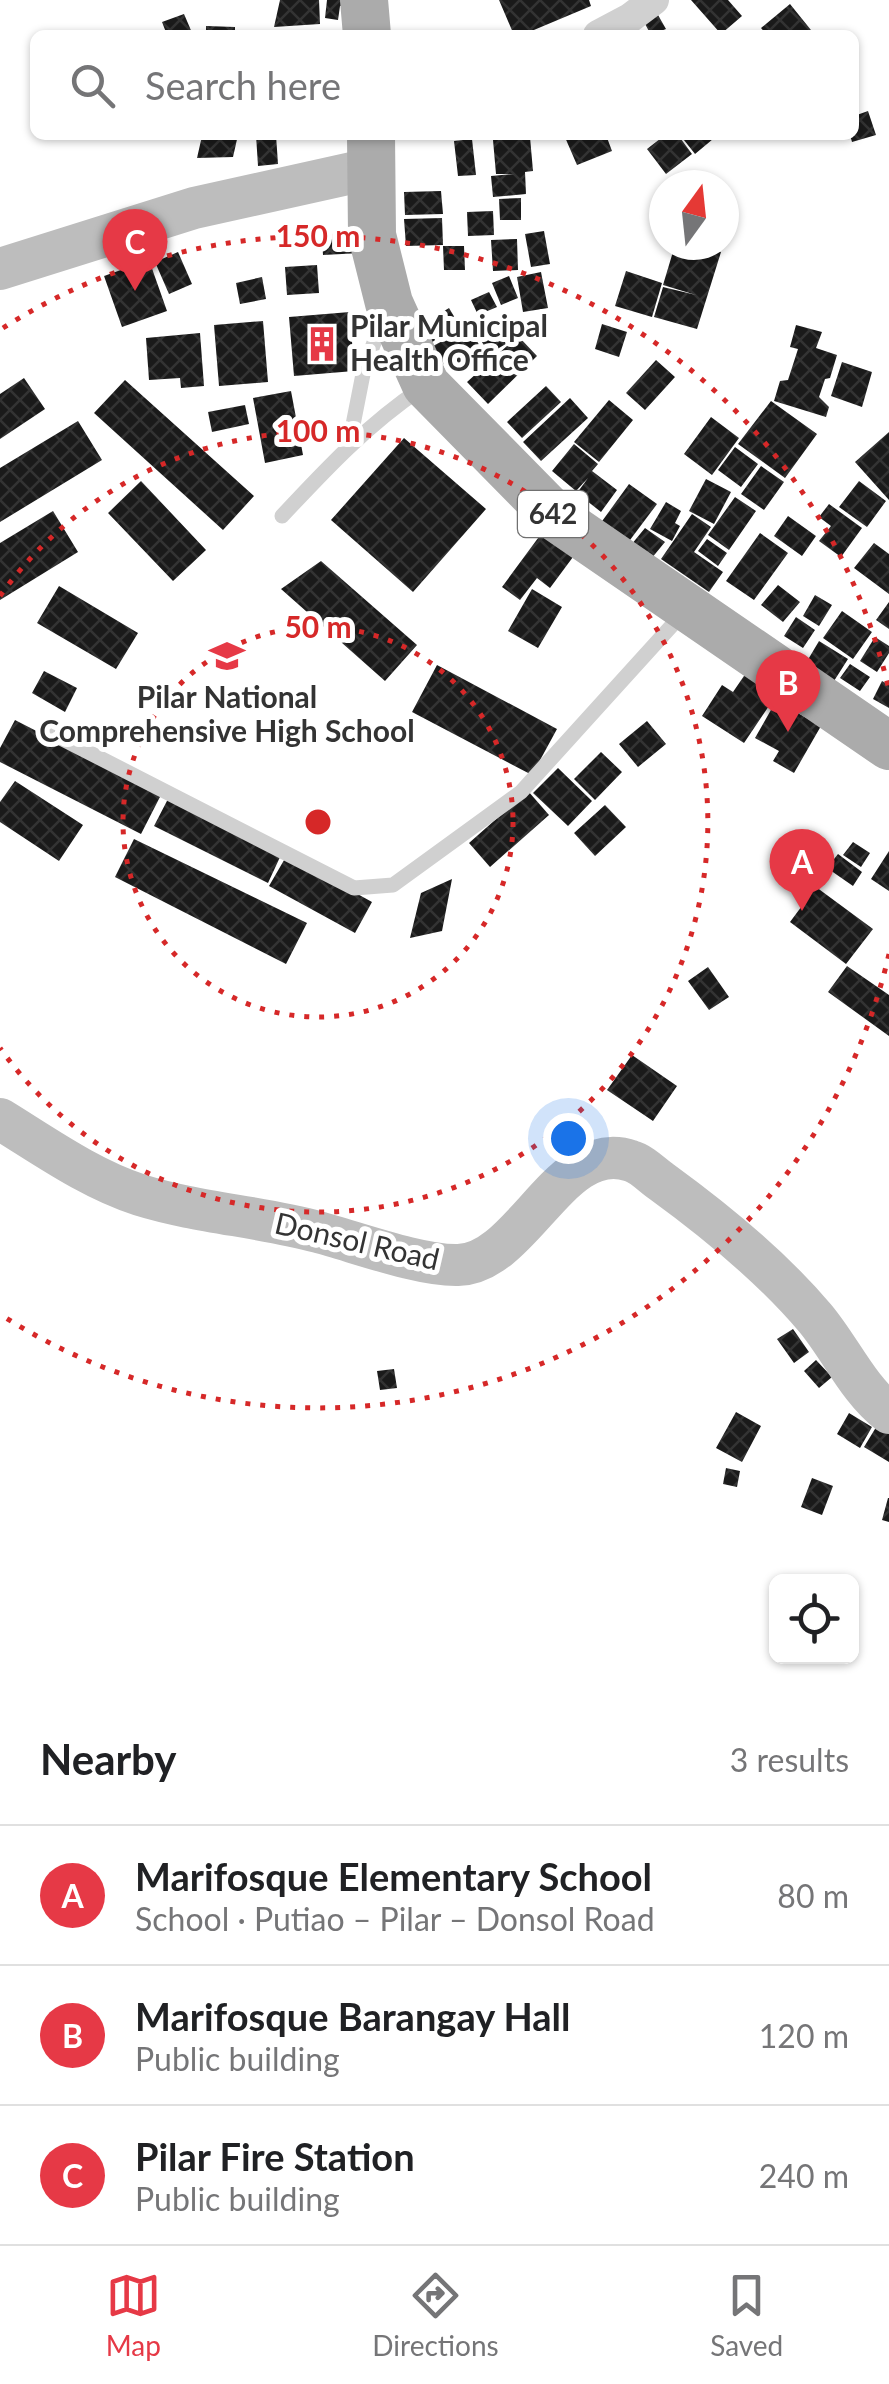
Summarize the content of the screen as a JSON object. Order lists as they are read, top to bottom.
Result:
{
  "streets": {
    "main road": ["642", "Donsol Road"]
  },
  "places": {
    "building": ["Pilar Municipal Health Office"],
    "school or university": ["Pilar National Comprehensive High School"]
  },
  "north": "top",
  "page": {
    "search": "Search here",
    "pins": ["C", "B", "A"],
    "heading": ["Nearby", "3 results"],
    "list": [
      {
        "mark": "A",
        "name": "Marifosque Elementary School",
        "note": "School · Putiao – Pilar – Donsol Road",
        "value": "80 m"
      },
      {
        "mark": "B",
        "name": "Marifosque Barangay Hall",
        "note": "Public building",
        "value": "120 m"
      },
      {
        "mark": "C",
        "name": "Pilar Fire Station",
        "note": "Public building",
        "value": "240 m"
      }
    ],
    "nav": ["Map", "Directions", "Saved"]
  },
  "rings": ["150 m", "100 m", "50 m"]
}
